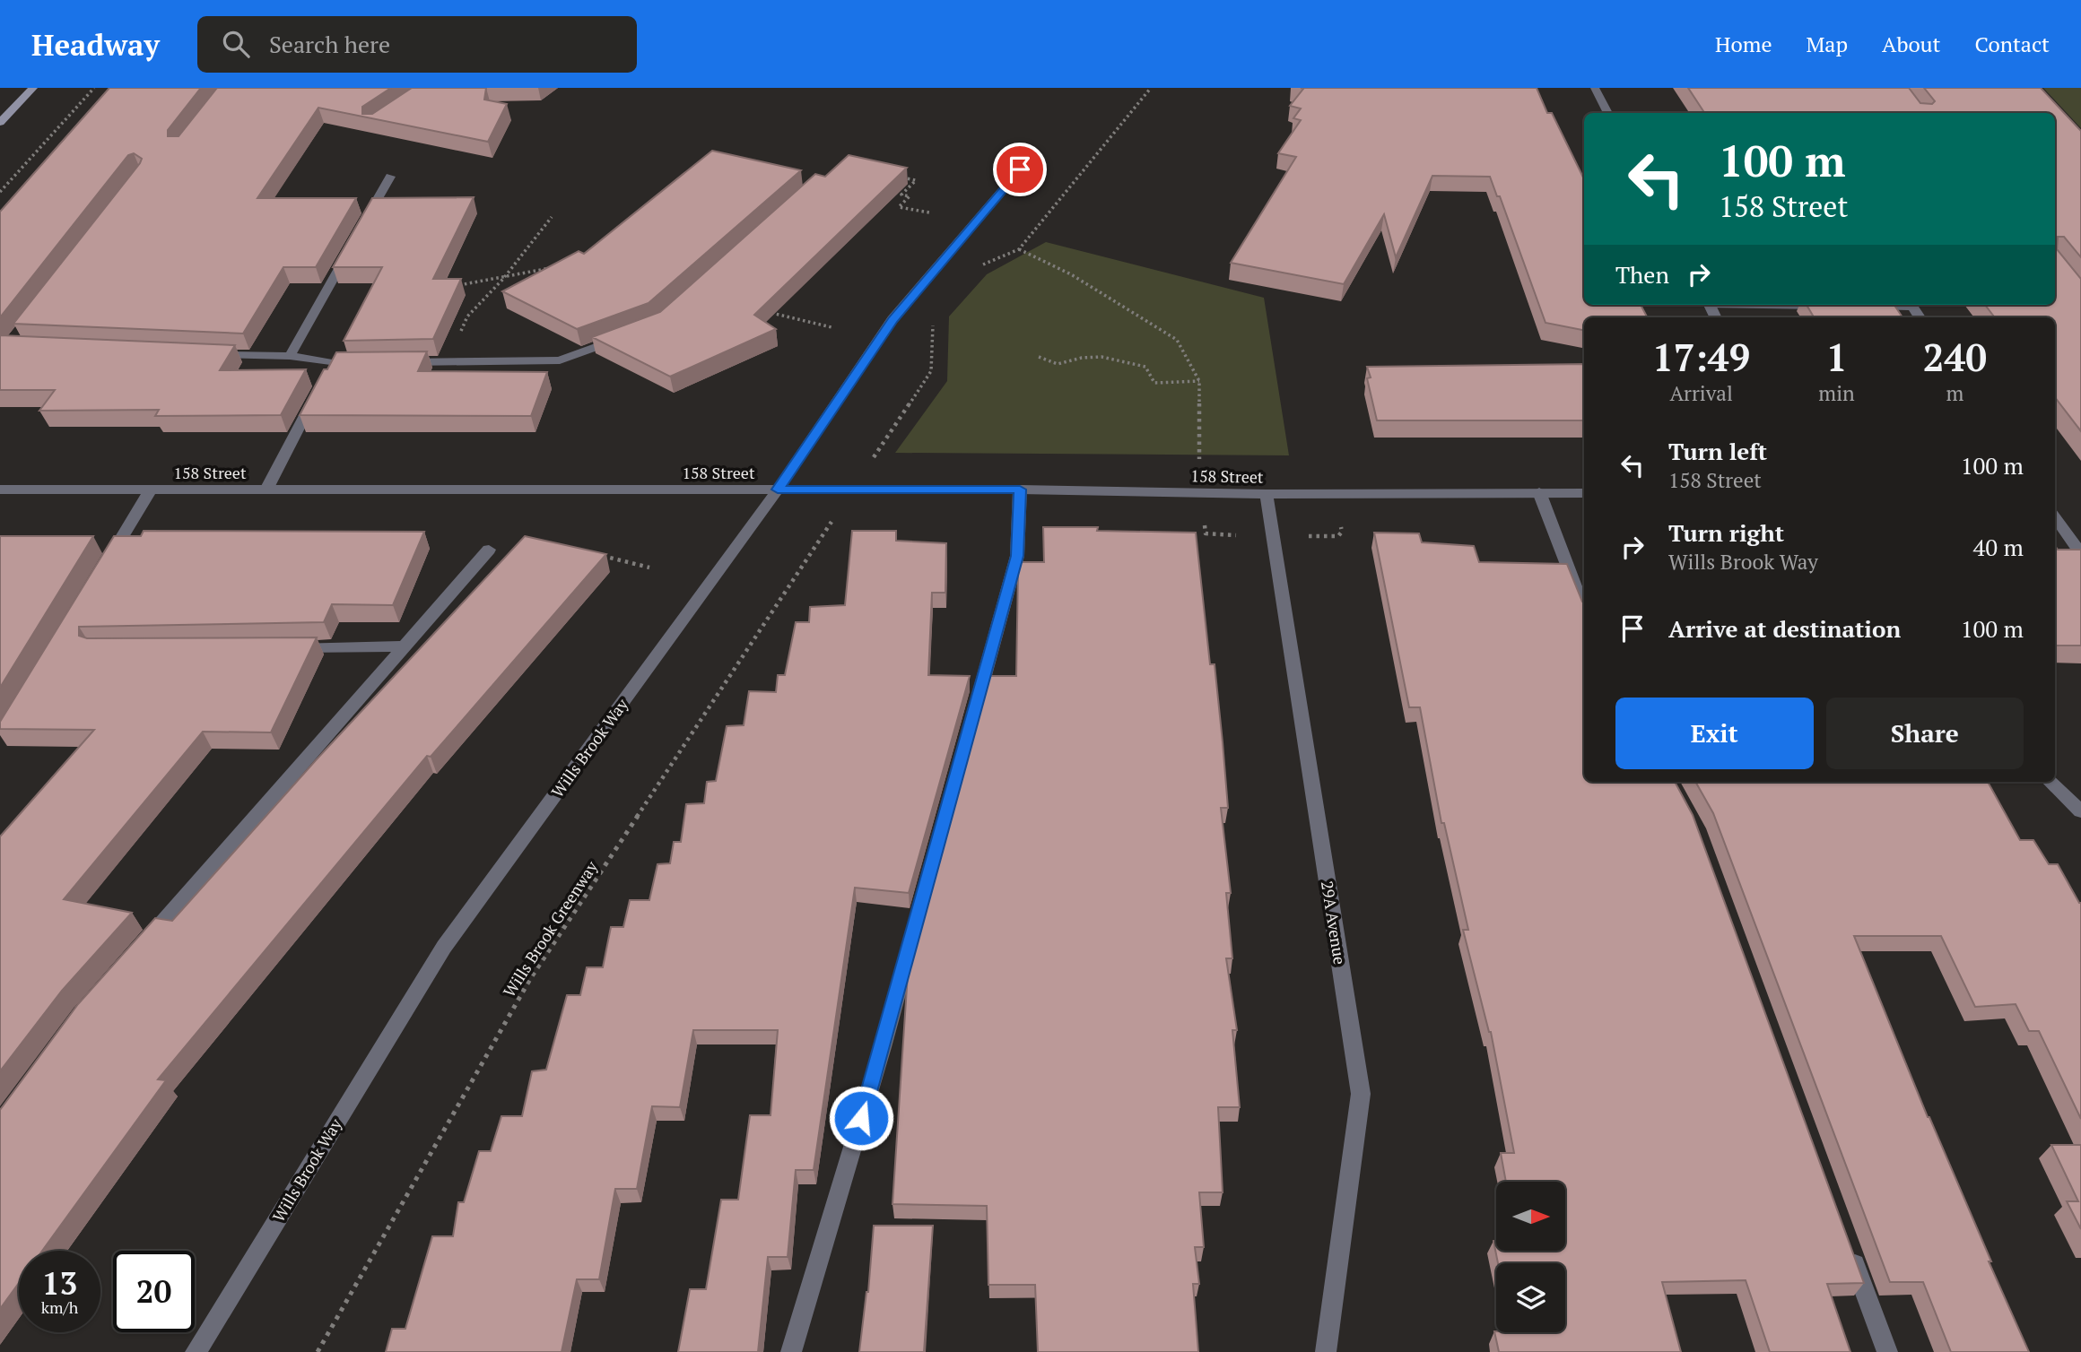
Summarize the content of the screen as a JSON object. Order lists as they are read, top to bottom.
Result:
{
  "streets": {
    "street": ["158 Street", "Wills Brook Way", "29A Avenue"],
    "path": ["Wills Brook Greenway"]
  },
  "crossings": [
    ["158 Street", "Wills Brook Way"],
    ["158 Street", "29A Avenue"]
  ],
  "north": "right",
  "page": {
    "header": "Headway",
    "search": "Search here",
    "nav": [
      "Home",
      "Map",
      "About",
      "Contact"
    ],
    "turn": ["100 m", "158 Street"],
    "then": "Then",
    "eta": [
      "17:49",
      "Arrival",
      "1",
      "min",
      "240",
      "m"
    ],
    "list": [
      {
        "name": "Turn left",
        "note": "158 Street",
        "value": "100 m"
      },
      {
        "name": "Turn right",
        "note": "Wills Brook Way",
        "value": "40 m"
      },
      {
        "name": "Arrive at destination",
        "value": "100 m"
      }
    ],
    "buttons": ["Exit", "Share"],
    "speed": "13 km/h",
    "limit": "20"
  }
}
